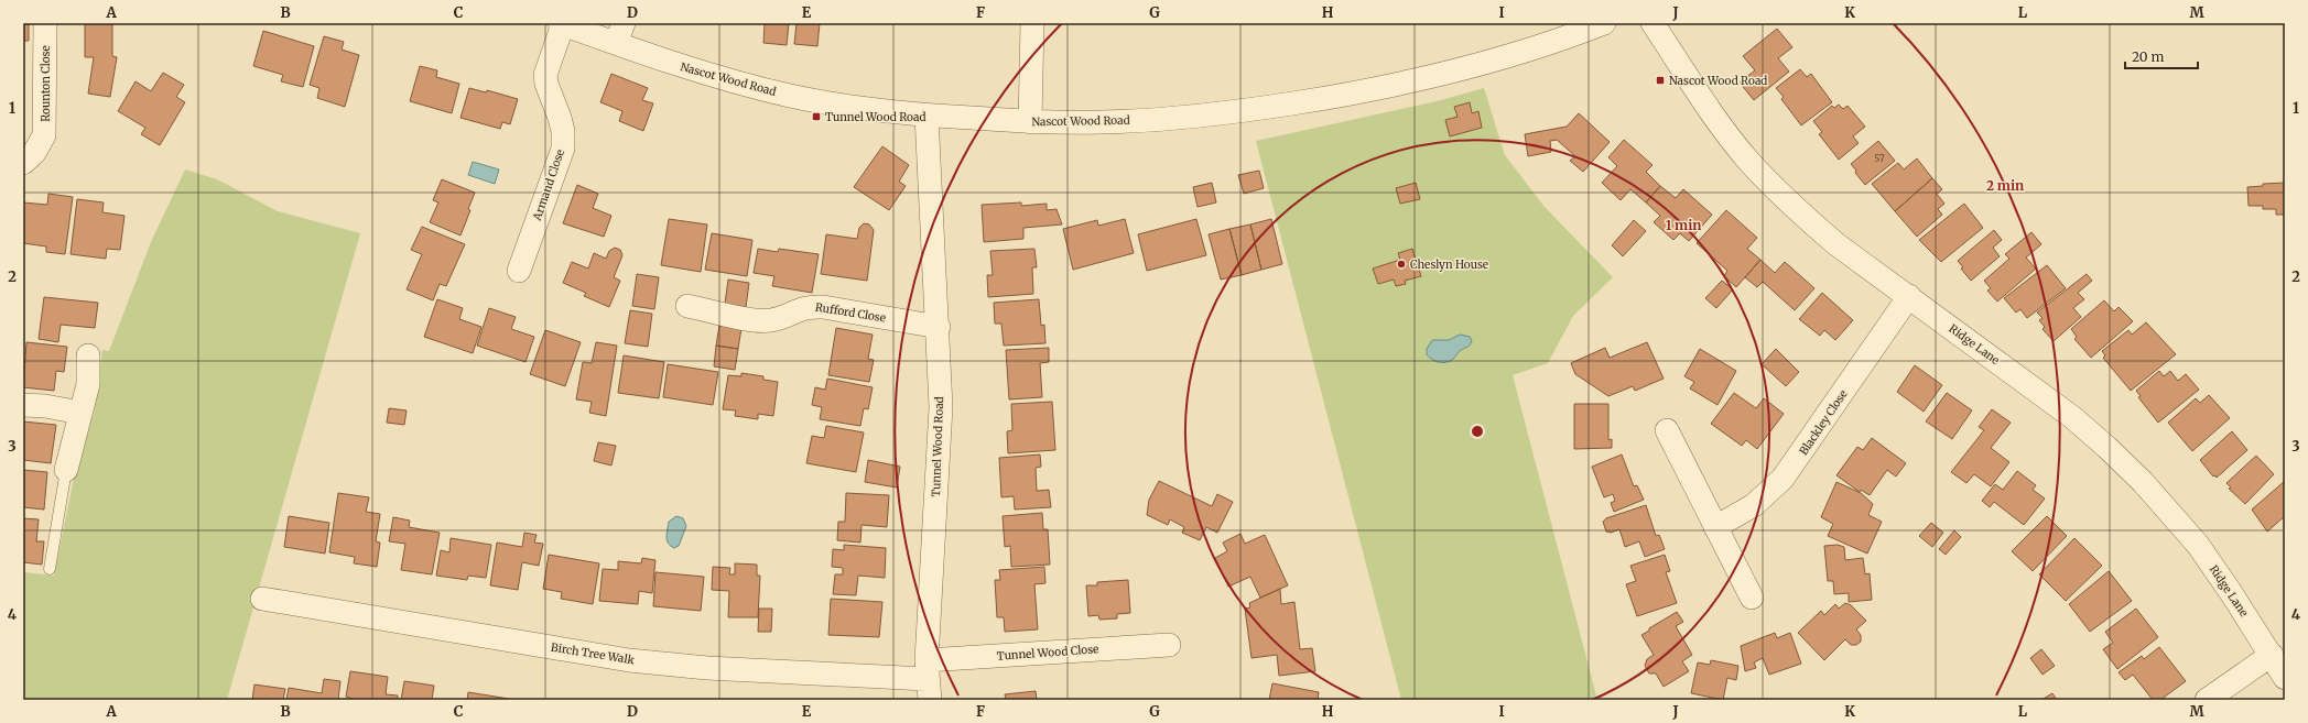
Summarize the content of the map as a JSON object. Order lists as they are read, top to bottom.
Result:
{
  "streets": {
    "street": [
      "Nascot Wood Road",
      "Rounton Close",
      "Armand Close",
      "Rufford Close",
      "Ridge Lane",
      "Blackley Close",
      "Tunnel Wood Road",
      "Tunnel Wood Close",
      "Birch Tree Walk"
    ]
  },
  "crossings": [
    ["Nascot Wood Road", "Armand Close"],
    ["Nascot Wood Road", "Tunnel Wood Road"],
    ["Rufford Close", "Tunnel Wood Road"],
    ["Ridge Lane", "Blackley Close"],
    ["Tunnel Wood Road", "Tunnel Wood Close"],
    ["Tunnel Wood Road", "Birch Tree Walk"],
    ["Tunnel Wood Close", "Birch Tree Walk"]
  ],
  "places": {
    "transit": ["Nascot Wood Road", "Tunnel Wood Road"],
    "other": ["Cheslyn House"]
  },
  "house_numbers": ["57"],
  "scale_bar": "20 m",
  "grid": {
    "columns": [
      "A",
      "B",
      "C",
      "D",
      "E",
      "F",
      "G",
      "H",
      "I",
      "J",
      "K",
      "L",
      "M"
    ],
    "rows": [
      "1",
      "2",
      "3",
      "4"
    ]
  },
  "rings": ["2 min", "1 min"]
}
